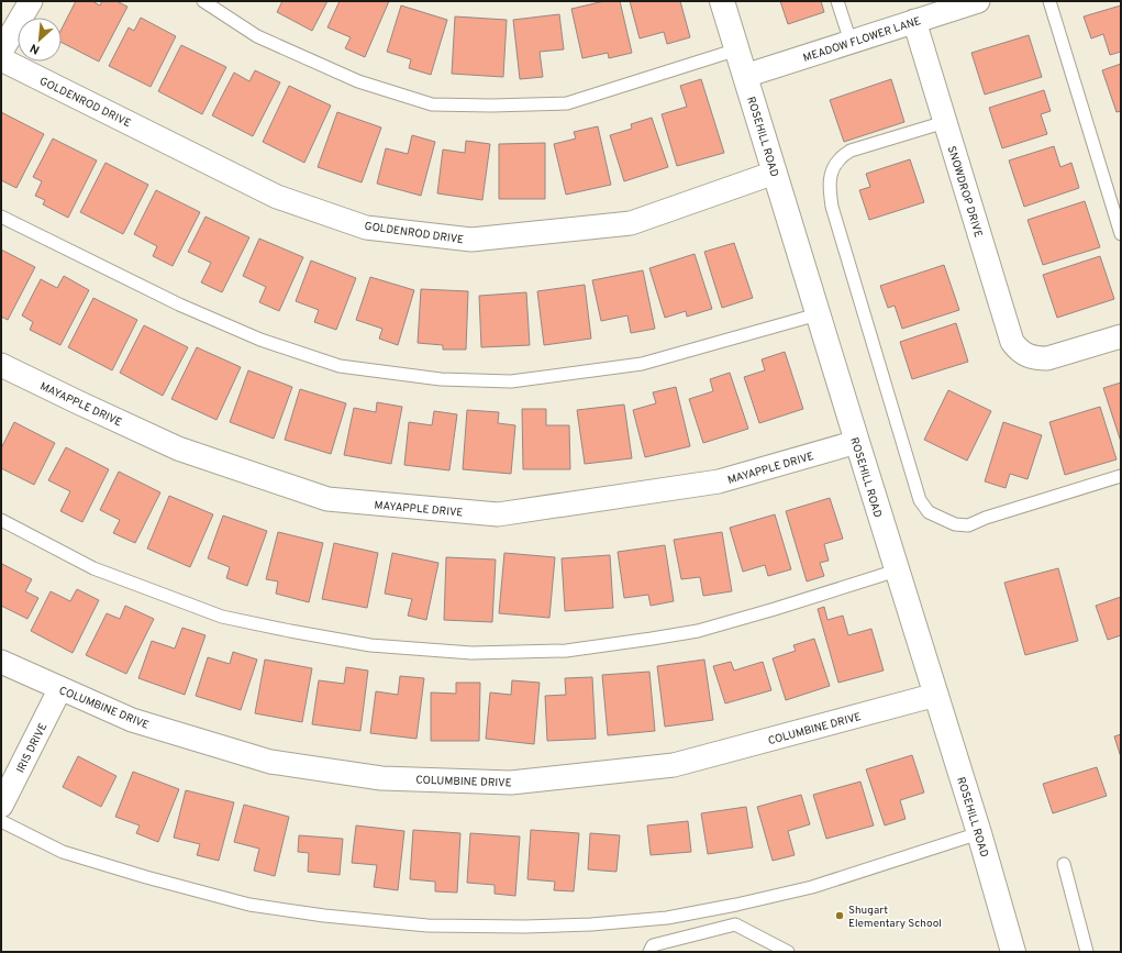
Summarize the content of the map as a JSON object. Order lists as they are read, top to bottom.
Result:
{
  "streets": {
    "street": [
      "MEADOW FLOWER LANE",
      "GOLDENROD DRIVE",
      "ROSEHILL ROAD",
      "SNOWDROP DRIVE",
      "MAYAPPLE DRIVE",
      "COLUMBINE DRIVE",
      "IRIS DRIVE"
    ]
  },
  "crossings": [
    ["MEADOW FLOWER LANE", "ROSEHILL ROAD"],
    ["MEADOW FLOWER LANE", "SNOWDROP DRIVE"],
    ["GOLDENROD DRIVE", "ROSEHILL ROAD"],
    ["ROSEHILL ROAD", "MAYAPPLE DRIVE"],
    ["ROSEHILL ROAD", "COLUMBINE DRIVE"],
    ["COLUMBINE DRIVE", "IRIS DRIVE"]
  ],
  "places": ["Shugart Elementary School"],
  "north": "bottom left"
}
